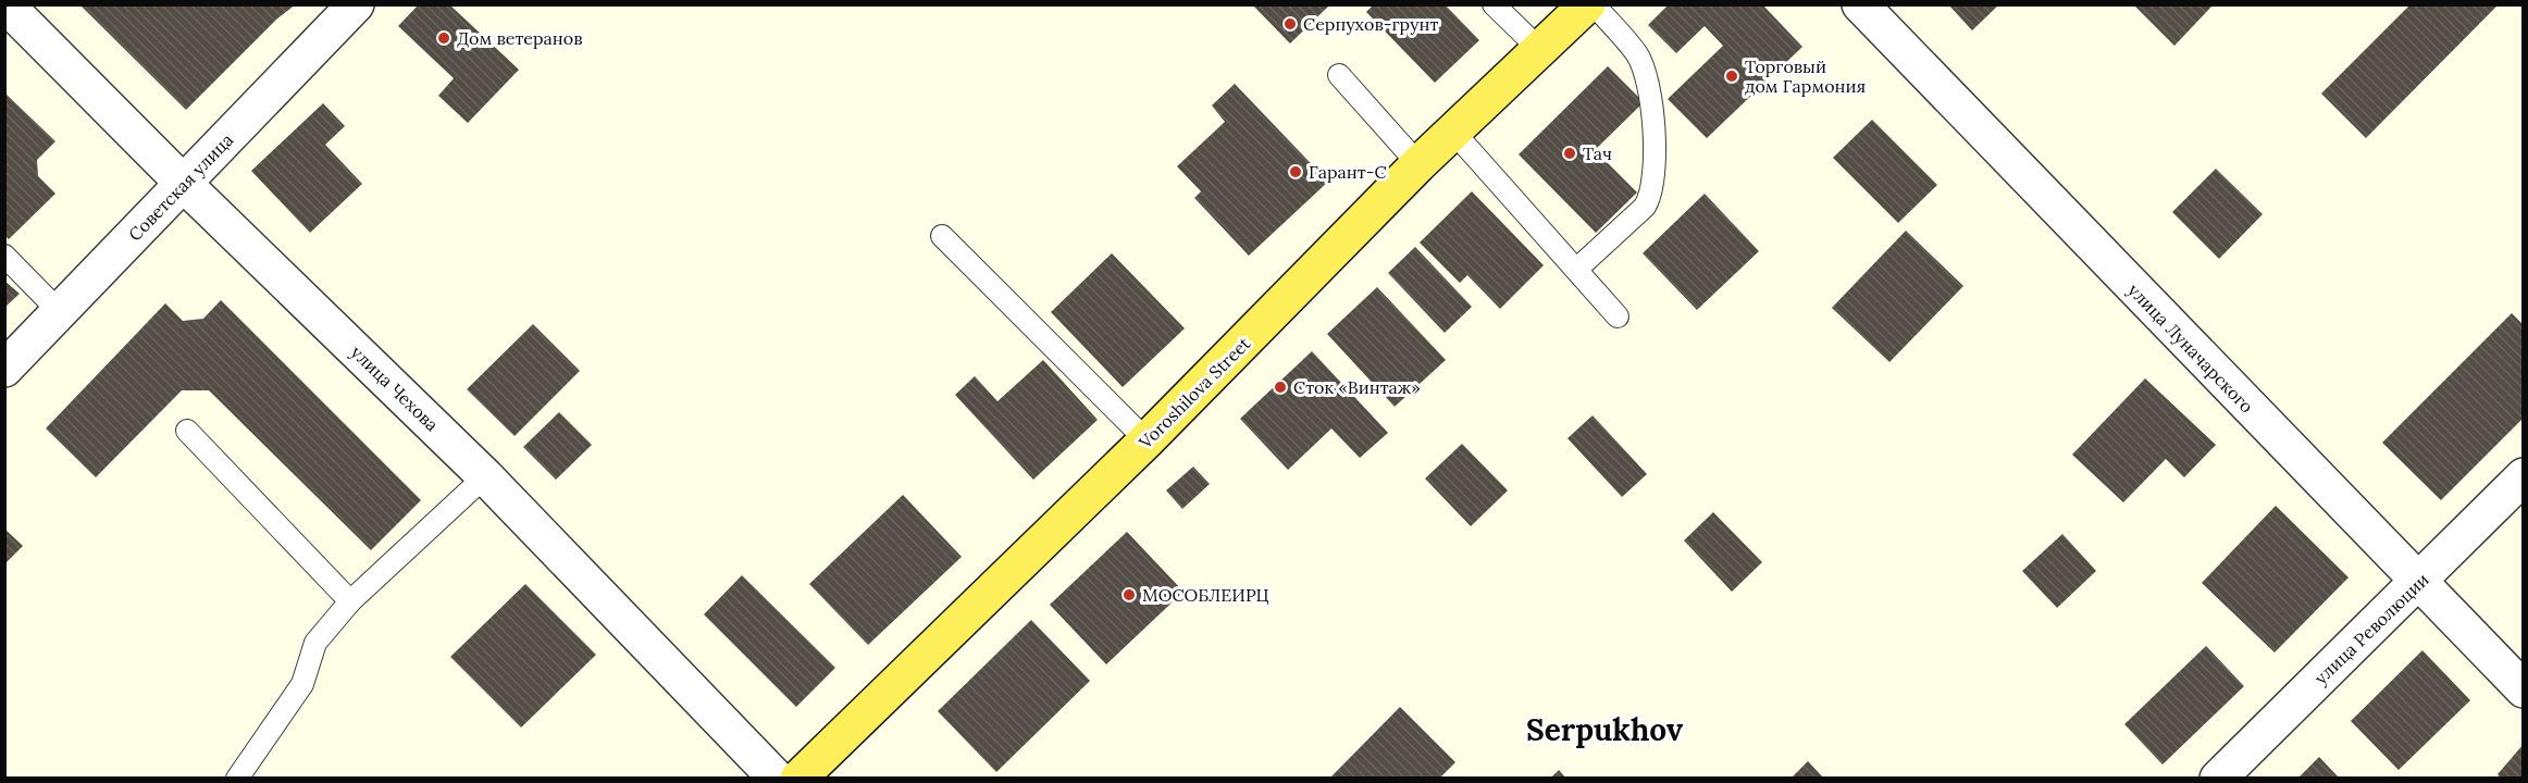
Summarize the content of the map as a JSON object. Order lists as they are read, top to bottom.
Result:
{
  "streets": {
    "main road": ["Voroshilova Street"],
    "street": [
      "Советская улица",
      "улица Луначарского",
      "улица Чехова",
      "улица Революции"
    ]
  },
  "crossings": [
    ["Советская улица", "улица Чехова"],
    ["улица Луначарского", "улица Революции"]
  ],
  "districts": ["Serpukhov"],
  "places": [
    "Серпухов-грунт",
    "Дом ветеранов",
    "Торговый дом Гармония",
    "Тач",
    "Гарант-С",
    "Сток «Винтаж»",
    "МОСОБЛЕИРЦ"
  ]
}
